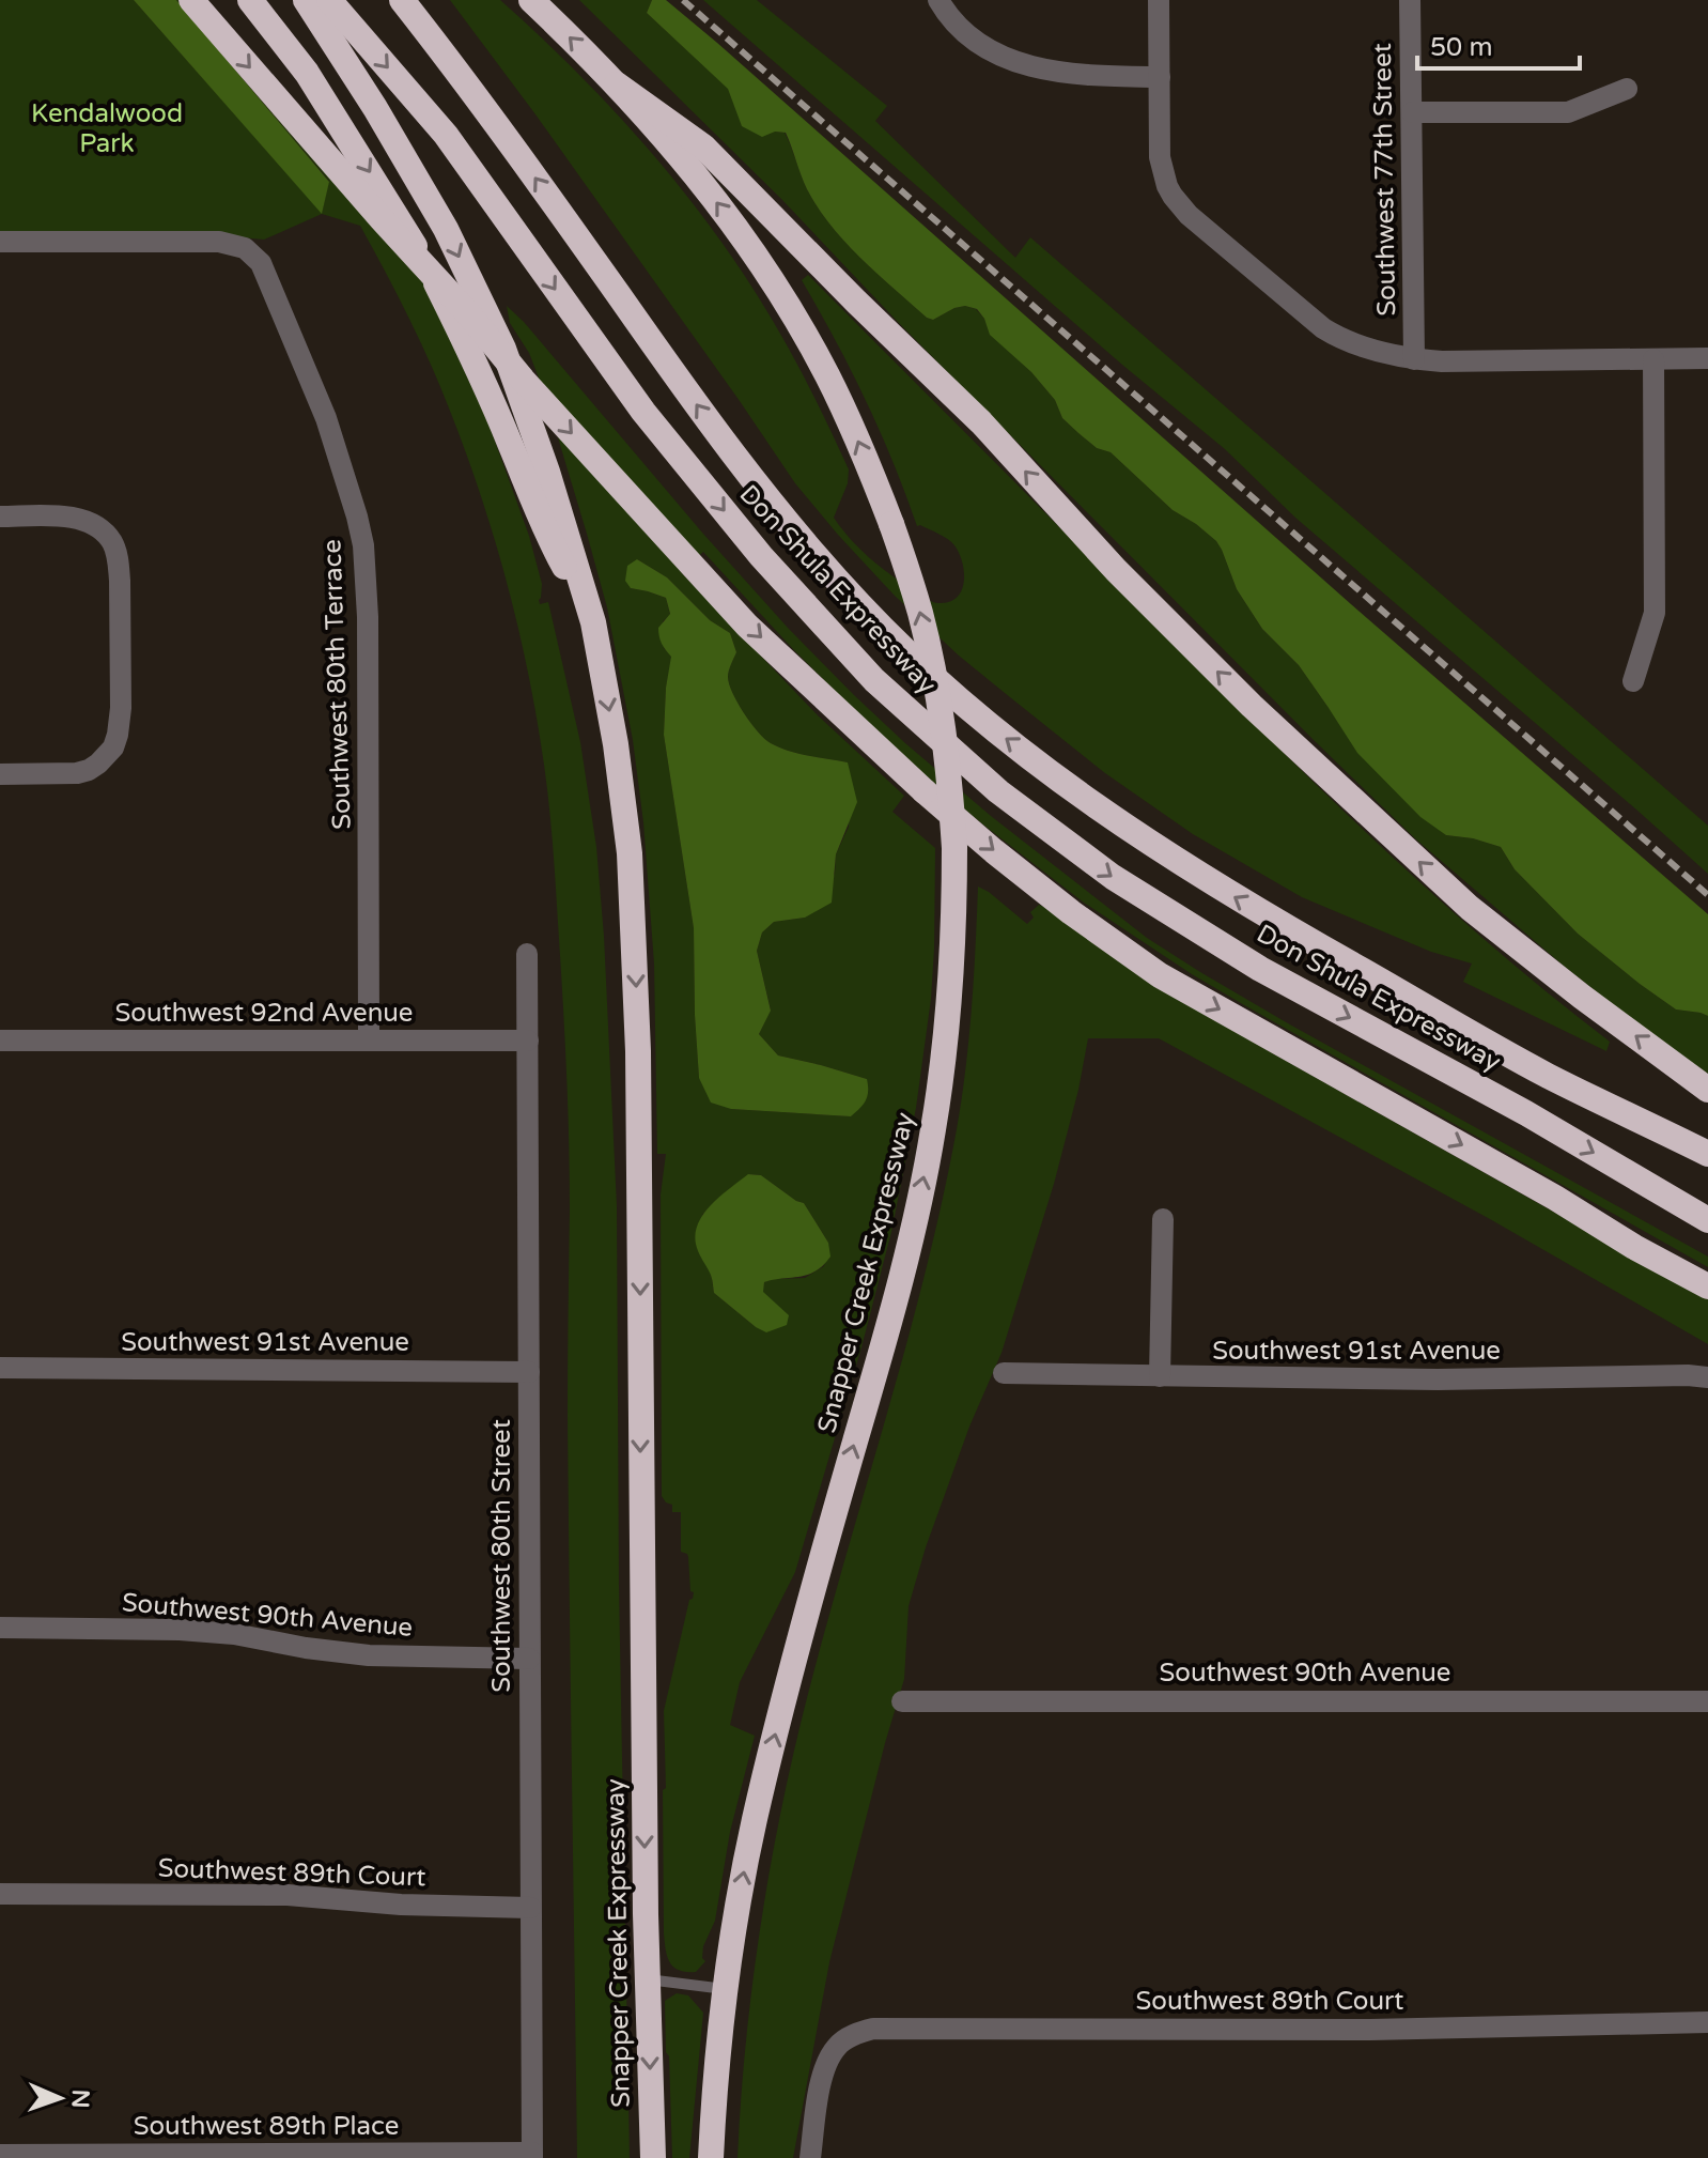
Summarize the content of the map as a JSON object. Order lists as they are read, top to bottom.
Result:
{
  "streets": {
    "highway": ["Don Shula Expressway", "Snapper Creek Expressway"],
    "street": [
      "Southwest 77th Street",
      "Southwest 80th Terrace",
      "Southwest 92nd Avenue",
      "Southwest 91st Avenue",
      "Southwest 80th Street",
      "Southwest 90th Avenue",
      "Southwest 89th Court",
      "Southwest 89th Place"
    ]
  },
  "crossings": [
    ["Southwest 80th Terrace", "Southwest 92nd Avenue"],
    ["Southwest 92nd Avenue", "Southwest 80th Street"],
    ["Southwest 91st Avenue", "Southwest 80th Street"],
    ["Southwest 80th Street", "Southwest 90th Avenue"],
    ["Southwest 80th Street", "Southwest 89th Court"],
    ["Southwest 80th Street", "Southwest 89th Place"]
  ],
  "parks": ["Kendalwood Park"],
  "scale_bar": "50 m",
  "north": "right"
}
